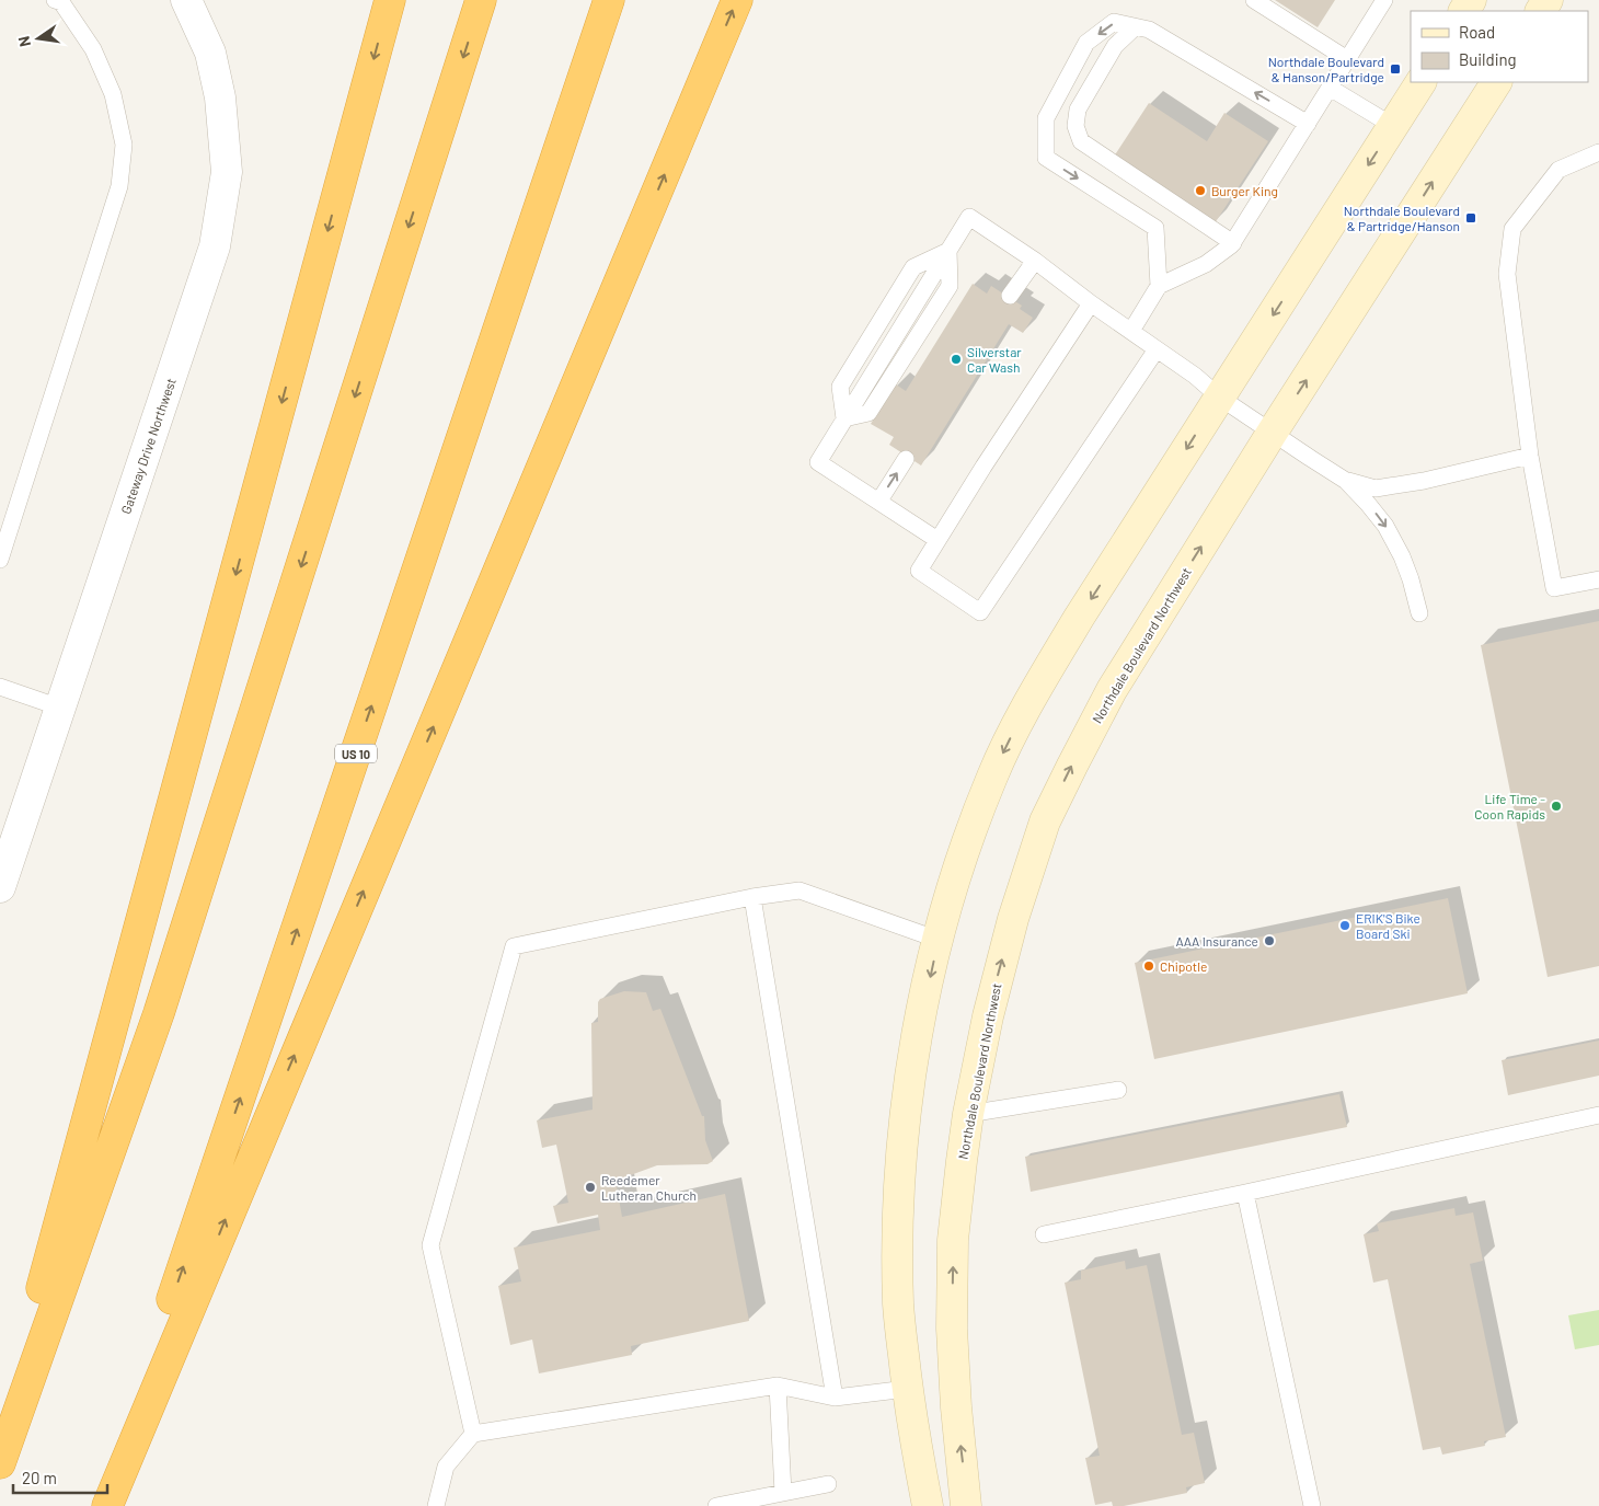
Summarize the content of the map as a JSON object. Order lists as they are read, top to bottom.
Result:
{
  "streets": {
    "highway": ["US 10"],
    "street": ["Gateway Drive Northwest", "Northdale Boulevard Northwest"]
  },
  "places": {
    "transit": ["Northdale Boulevard & Hanson/Partridge", "Northdale Boulevard & Partridge/Hanson"],
    "other": [
      "Burger King",
      "Silverstar Car Wash",
      "Life Time - Coon Rapids",
      "ERIK'S Bike Board Ski",
      "AAA Insurance",
      "Chipotle",
      "Reedemer Lutheran Church"
    ]
  },
  "legend": ["Road", "Building"],
  "scale_bar": "20 m",
  "north": "left"
}
